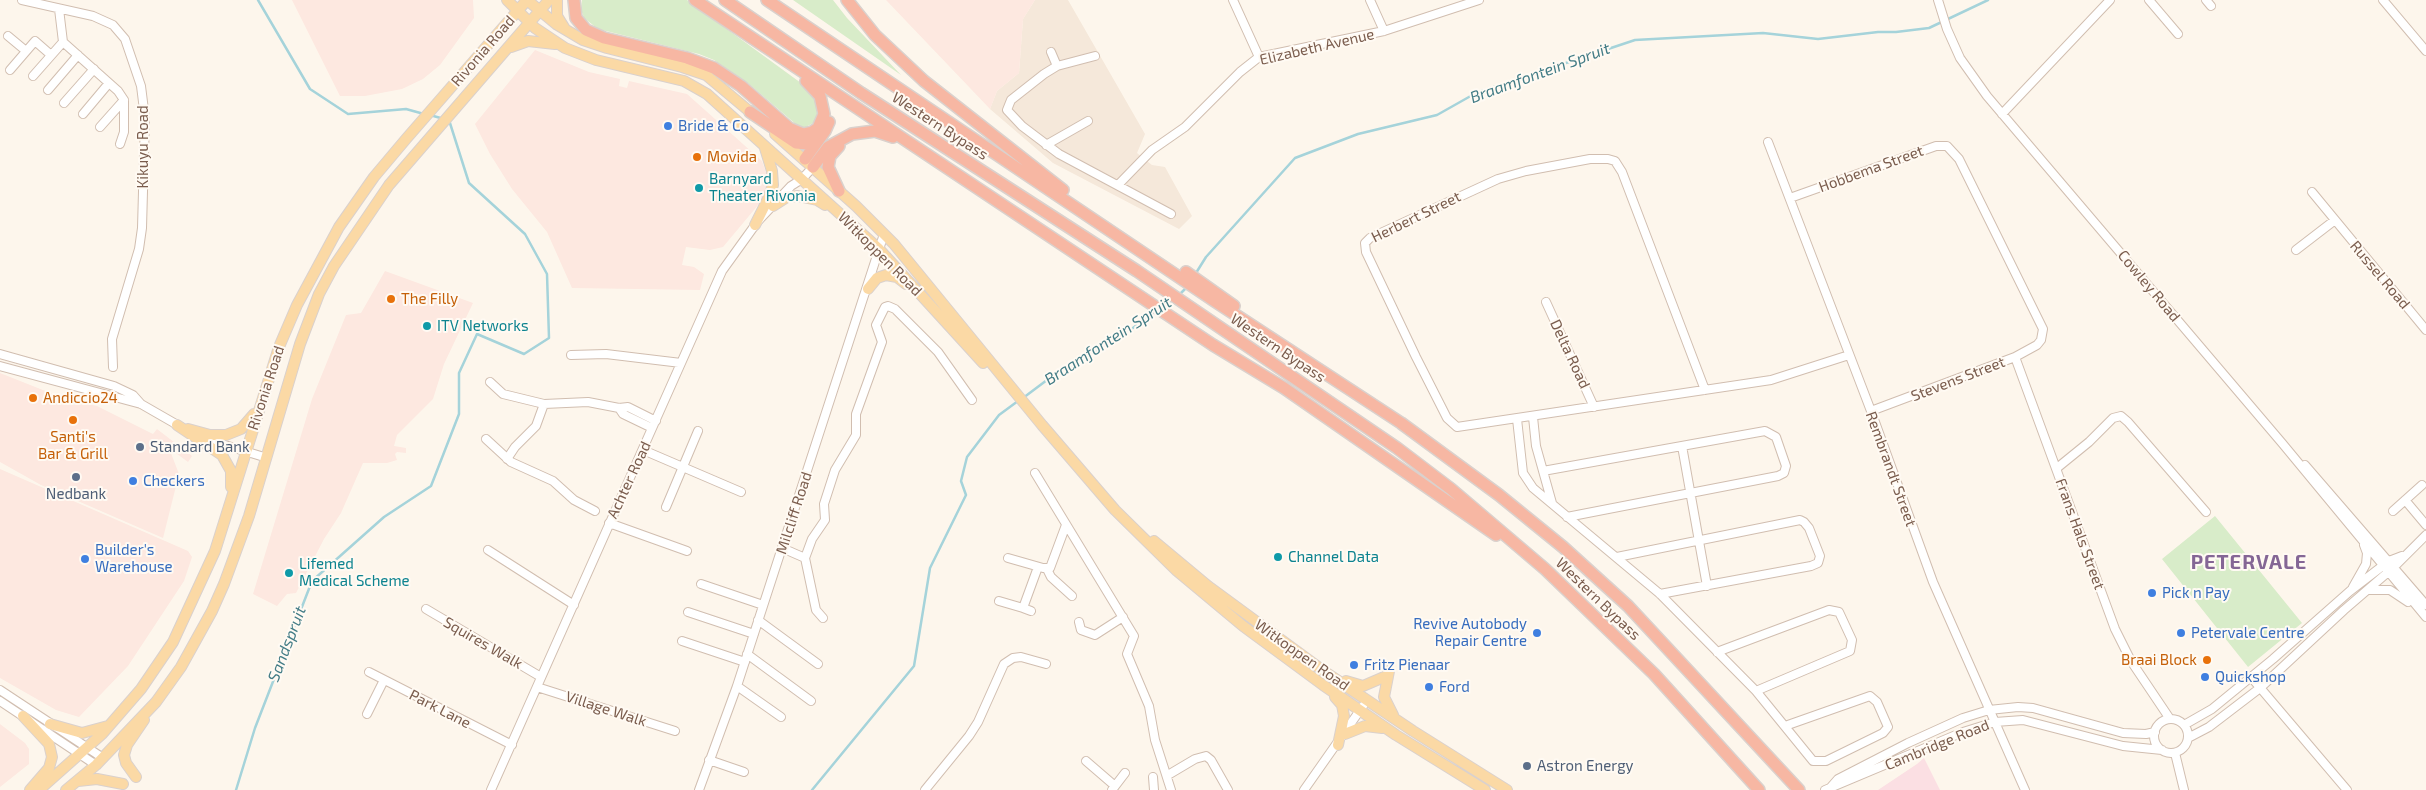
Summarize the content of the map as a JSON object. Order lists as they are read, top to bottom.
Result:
{
  "streets": {
    "highway": ["Western Bypass"],
    "main road": ["Rivonia Road", "Witkoppen Road"],
    "street": [
      "Elizabeth Avenue",
      "Kikuyu Road",
      "Hobbema Street",
      "Herbert Street",
      "Russel Road",
      "Cowley Road",
      "Delta Road",
      "Stevens Street",
      "Rembrandt Street",
      "Achter Road",
      "Milcliff Road",
      "Frans Hals Street",
      "Squires Walk",
      "Park Lane",
      "Village Walk",
      "Cambridge Road"
    ]
  },
  "crossings": [
    ["Rivonia Road", "Witkoppen Road"],
    ["Hobbema Street", "Stevens Street"],
    ["Hobbema Street", "Rembrandt Street"],
    ["Herbert Street", "Delta Road"],
    ["Herbert Street", "Rembrandt Street"],
    ["Witkoppen Road", "Achter Road"],
    ["Witkoppen Road", "Milcliff Road"],
    ["Stevens Street", "Rembrandt Street"],
    ["Stevens Street", "Frans Hals Street"],
    ["Rembrandt Street", "Cambridge Road"],
    ["Achter Road", "Squires Walk"],
    ["Achter Road", "Park Lane"],
    ["Achter Road", "Village Walk"],
    ["Frans Hals Street", "Cambridge Road"]
  ],
  "districts": ["PETERVALE"],
  "water": ["Braamfontein Spruit", "Sandspruit"],
  "places": [
    "Bride & Co",
    "Movida",
    "Barnyard Theater Rivonia",
    "The Filly",
    "ITV Networks",
    "Andiccio24",
    "Santi's Bar & Grill",
    "Standard Bank",
    "Nedbank",
    "Checkers",
    "Channel Data",
    "Builder's Warehouse",
    "Lifemed Medical Scheme",
    "Pick n Pay",
    "Revive Autobody Repair Centre",
    "Petervale Centre",
    "Braai Block",
    "Fritz Pienaar",
    "Quickshop",
    "Ford",
    "Astron Energy"
  ]
}
